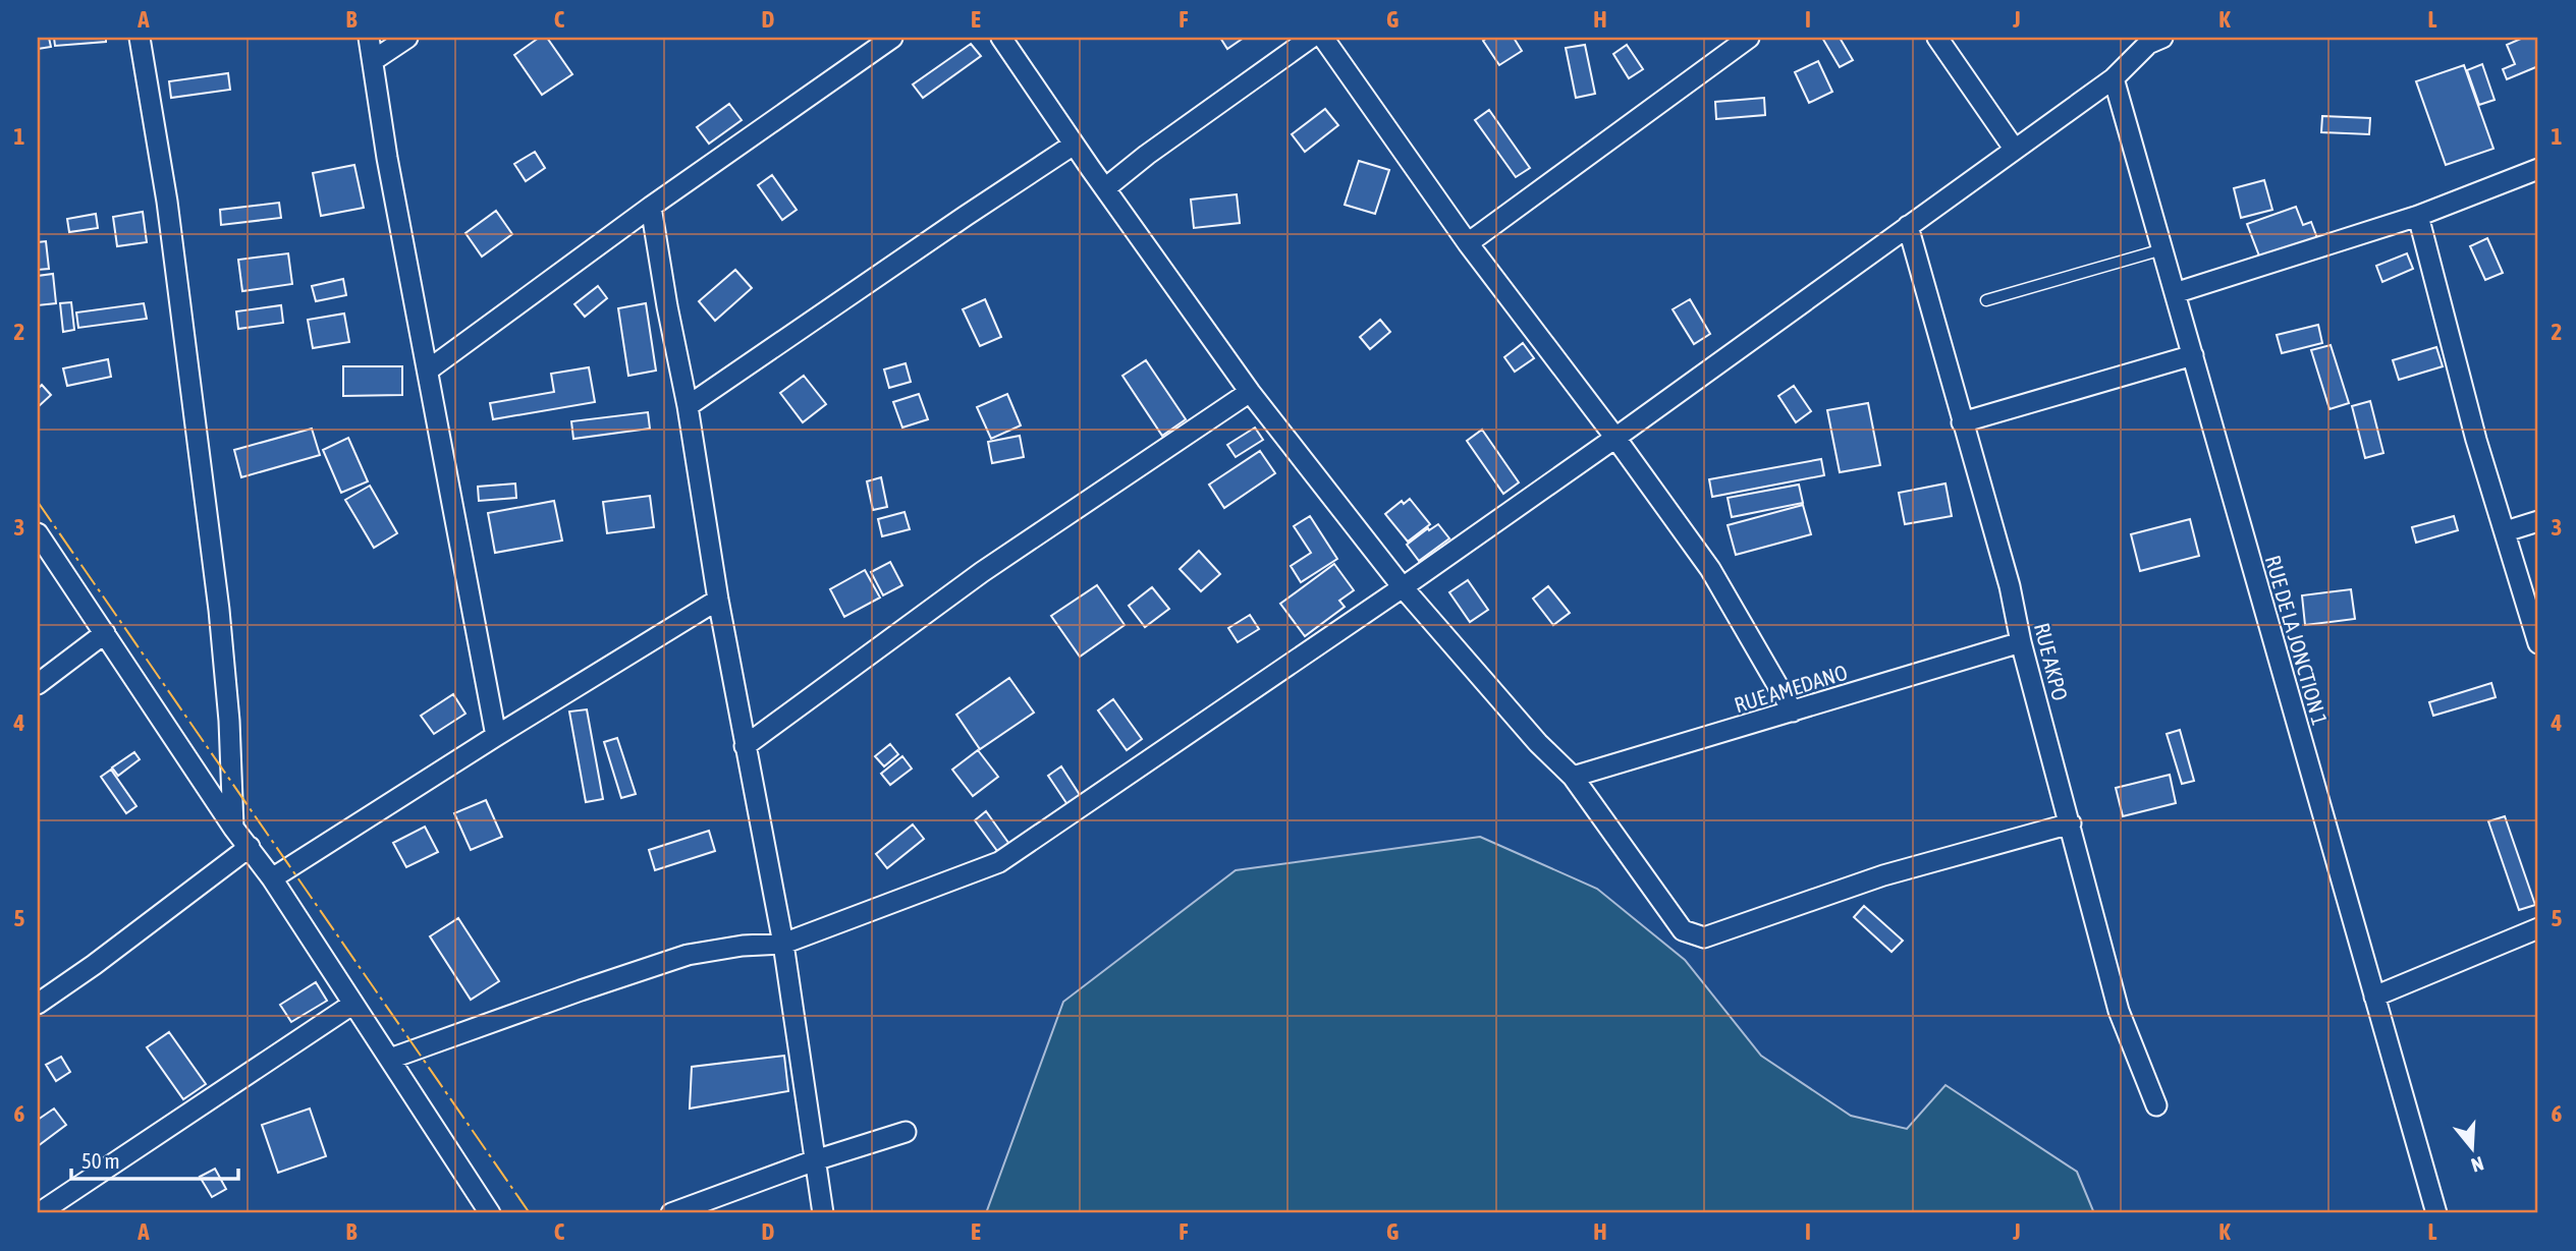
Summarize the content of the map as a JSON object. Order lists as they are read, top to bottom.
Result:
{
  "streets": {
    "street": ["RUE DE LA JONCTION 1", "RUE AKPO", "RUE AMEDANO"]
  },
  "crossings": [
    ["RUE AKPO", "RUE AMEDANO"]
  ],
  "scale_bar": "50 m",
  "north": "bottom",
  "grid": {
    "columns": [
      "A",
      "B",
      "C",
      "D",
      "E",
      "F",
      "G",
      "H",
      "I",
      "J",
      "K",
      "L"
    ],
    "rows": [
      "1",
      "2",
      "3",
      "4",
      "5",
      "6"
    ]
  }
}
